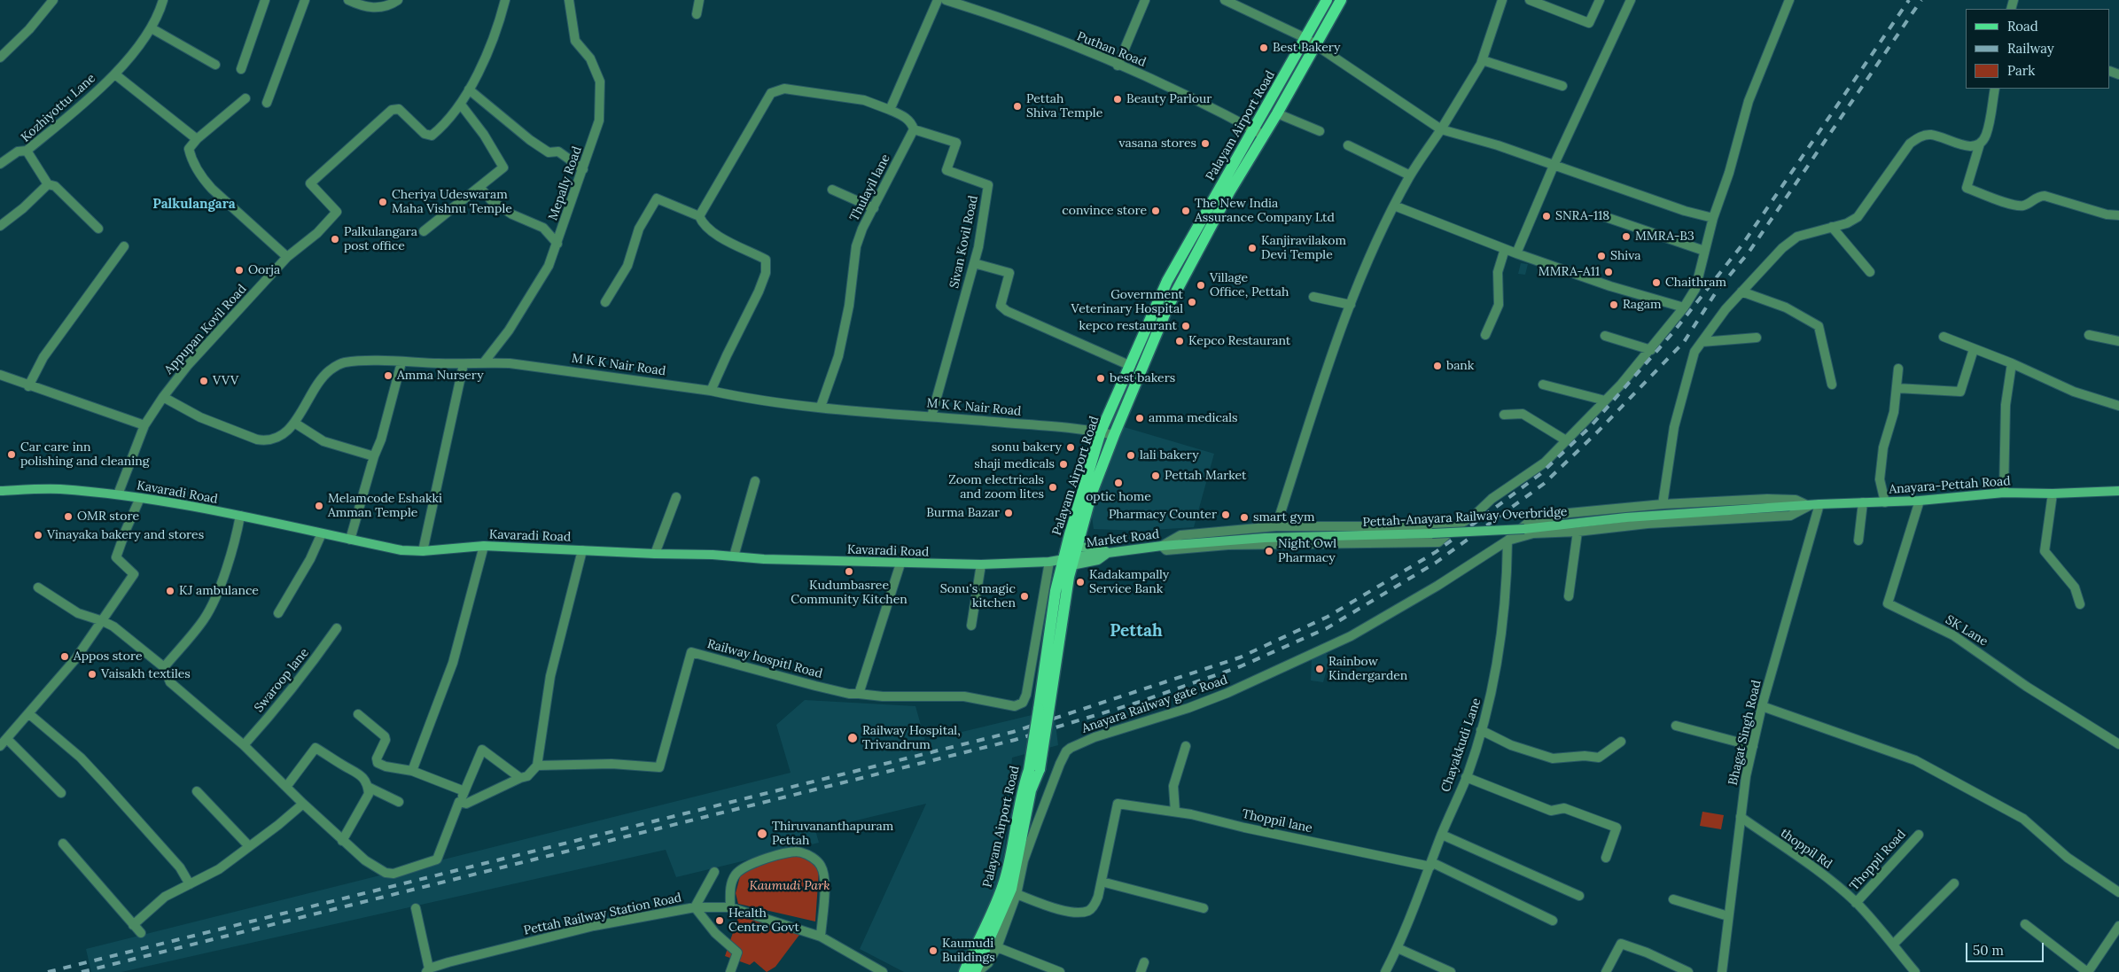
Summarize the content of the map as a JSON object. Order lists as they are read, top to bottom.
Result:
{
  "streets": {
    "main road": [
      "Palayam Airport Road",
      "Anayara-Pettah Road",
      "Kavaradi Road",
      "Pettah-Anayara Railway Overbridge",
      "Market Road"
    ],
    "street": [
      "Puthan Road",
      "Kozhiyottu Lane",
      "Mepally Road",
      "Thulayil lane",
      "Sivan Kovil Road",
      "Appupan Kovil Road",
      "M K K Nair Road",
      "SK Lane",
      "Railway hospitl Road",
      "Swaroop lane",
      "Anayara Railway gate Road",
      "Bhagat Singh Road",
      "Chayakkudi Lane",
      "Thoppil lane",
      "thoppil Rd",
      "Thoppil Road",
      "Pettah Railway Station Road"
    ]
  },
  "crossings": [
    ["Puthan Road", "Palayam Airport Road"],
    ["Palayam Airport Road", "M K K Nair Road"],
    ["Palayam Airport Road", "Kavaradi Road"],
    ["Palayam Airport Road", "Anayara Railway gate Road"],
    ["Mepally Road", "M K K Nair Road"],
    ["Thulayil lane", "Sivan Kovil Road"],
    ["Thulayil lane", "M K K Nair Road"],
    ["Sivan Kovil Road", "M K K Nair Road"],
    ["Appupan Kovil Road", "M K K Nair Road"],
    ["Appupan Kovil Road", "Kavaradi Road"],
    ["Anayara-Pettah Road", "Pettah-Anayara Railway Overbridge"],
    ["Anayara-Pettah Road", "SK Lane"],
    ["Anayara-Pettah Road", "Bhagat Singh Road"],
    ["Pettah-Anayara Railway Overbridge", "Market Road"],
    ["Anayara Railway gate Road", "Chayakkudi Lane"],
    ["Bhagat Singh Road", "thoppil Rd"],
    ["Chayakkudi Lane", "Thoppil lane"],
    ["thoppil Rd", "Thoppil Road"]
  ],
  "districts": ["Palkulangara", "Pettah"],
  "parks": ["Kaumudi Park"],
  "places": [
    "Best Bakery",
    "Beauty Parlour",
    "Pettah Shiva Temple",
    "vasana stores",
    "Cheriya Udeswaram Maha Vishnu Temple",
    "convince store",
    "The New India Assurance Company Ltd",
    "SNRA-118",
    "MMRA-B3",
    "Palkulangara post office",
    "Kanjiravilakom Devi Temple",
    "Shiva",
    "Oorja",
    "MMRA-A11",
    "Chaithram",
    "Village Office, Pettah",
    "Government Veterinary Hospital",
    "Ragam",
    "kepco restaurant",
    "Kepco Restaurant",
    "bank",
    "Amma Nursery",
    "best bakers",
    "VVV",
    "amma medicals",
    "sonu bakery",
    "Car care inn polishing and cleaning",
    "lali bakery",
    "shaji medicals",
    "Pettah Market",
    "optic home",
    "Zoom electricals and zoom lites",
    "Melamcode Eshakki Amman Temple",
    "Burma Bazar",
    "Pharmacy Counter",
    "OMR store",
    "smart gym",
    "Vinayaka bakery and stores",
    "Night Owl Pharmacy",
    "Kudumbasree Community Kitchen",
    "Kadakampally Service Bank",
    "KJ ambulance",
    "Sonu's magic kitchen",
    "Appos store",
    "Rainbow Kindergarden",
    "Vaisakh textiles",
    "Railway Hospital, Trivandrum",
    "Thiruvananthapuram Pettah",
    "Health Centre Govt",
    "Kaumudi Buildings"
  ],
  "legend": ["Road", "Railway", "Park"],
  "scale_bar": "50 m"
}
